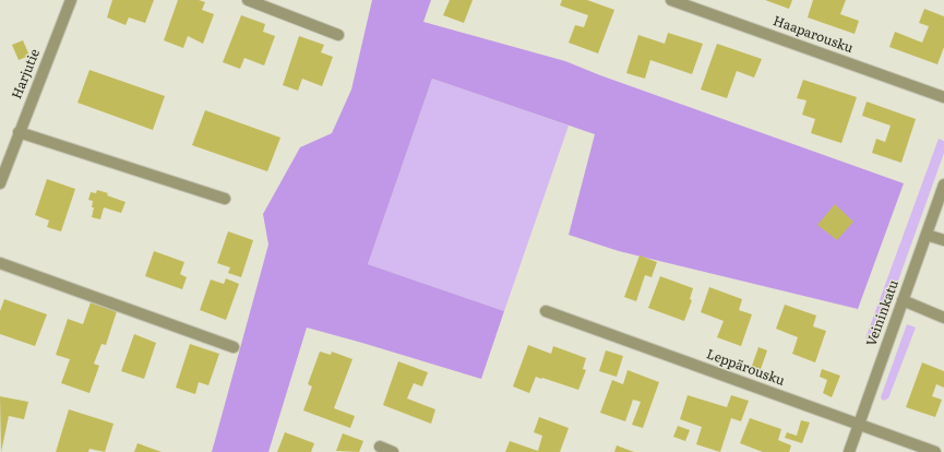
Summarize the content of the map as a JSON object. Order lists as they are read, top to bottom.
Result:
{
  "streets": {
    "street": [
      "Haaparousku",
      "Harjutie",
      "Veininkatu",
      "Leppärousku"
    ]
  },
  "crossings": [
    ["Veininkatu", "Leppärousku"]
  ]
}
